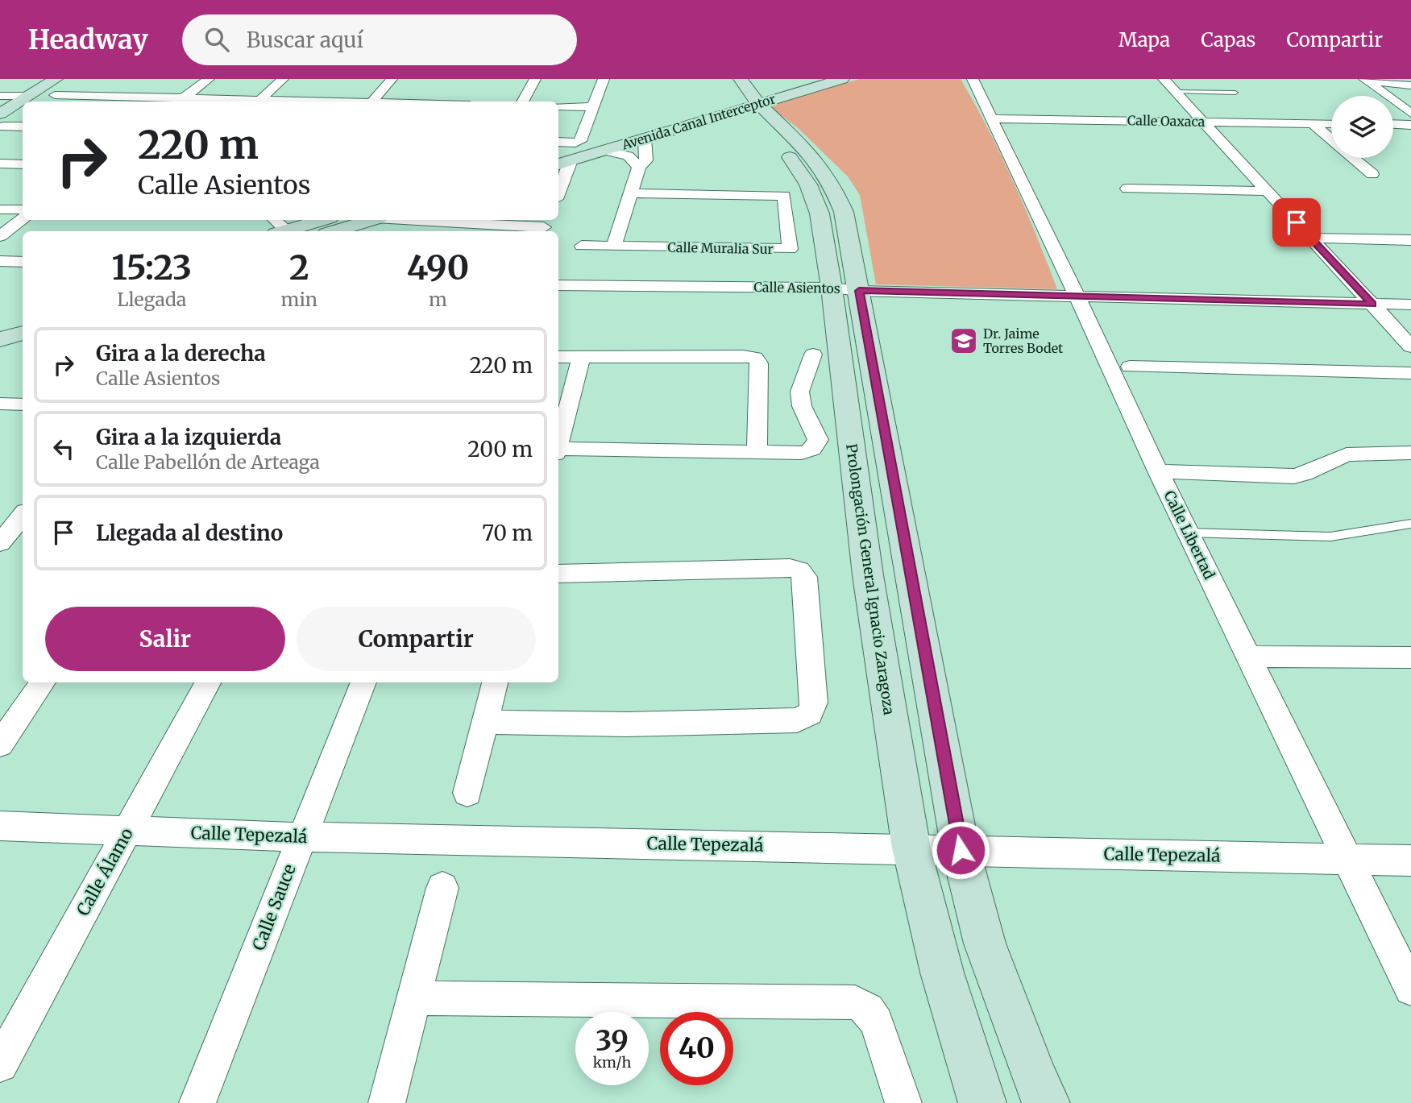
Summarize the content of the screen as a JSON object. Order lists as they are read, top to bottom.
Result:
{
  "streets": {
    "street": [
      "Calle Oaxaca",
      "Avenida Canal Interceptor",
      "Calle Muralia Sur",
      "Calle Asientos",
      "Calle Libertad",
      "Prolongación General Ignacio Zaragoza",
      "Calle Tepezalá",
      "Calle Álamo",
      "Calle Sauce"
    ]
  },
  "crossings": [
    ["Calle Oaxaca", "Calle Libertad"],
    ["Avenida Canal Interceptor", "Prolongación General Ignacio Zaragoza"],
    ["Calle Asientos", "Calle Libertad"],
    ["Calle Asientos", "Prolongación General Ignacio Zaragoza"],
    ["Calle Libertad", "Calle Tepezalá"],
    ["Prolongación General Ignacio Zaragoza", "Calle Tepezalá"],
    ["Calle Tepezalá", "Calle Álamo"],
    ["Calle Tepezalá", "Calle Sauce"]
  ],
  "places": {
    "school or university": ["Dr. Jaime Torres Bodet"]
  },
  "page": {
    "header": "Headway",
    "search": "Buscar aquí",
    "nav": ["Mapa", "Capas", "Compartir"],
    "turn": ["220 m", "Calle Asientos"],
    "eta": [
      "15:23",
      "Llegada",
      "2",
      "min",
      "490",
      "m"
    ],
    "list": [
      {
        "name": "Gira a la derecha",
        "note": "Calle Asientos",
        "value": "220 m"
      },
      {
        "name": "Gira a la izquierda",
        "note": "Calle Pabellón de Arteaga",
        "value": "200 m"
      },
      {
        "name": "Llegada al destino",
        "value": "70 m"
      }
    ],
    "buttons": ["Salir", "Compartir"],
    "speed": "39 km/h",
    "limit": "40"
  }
}
